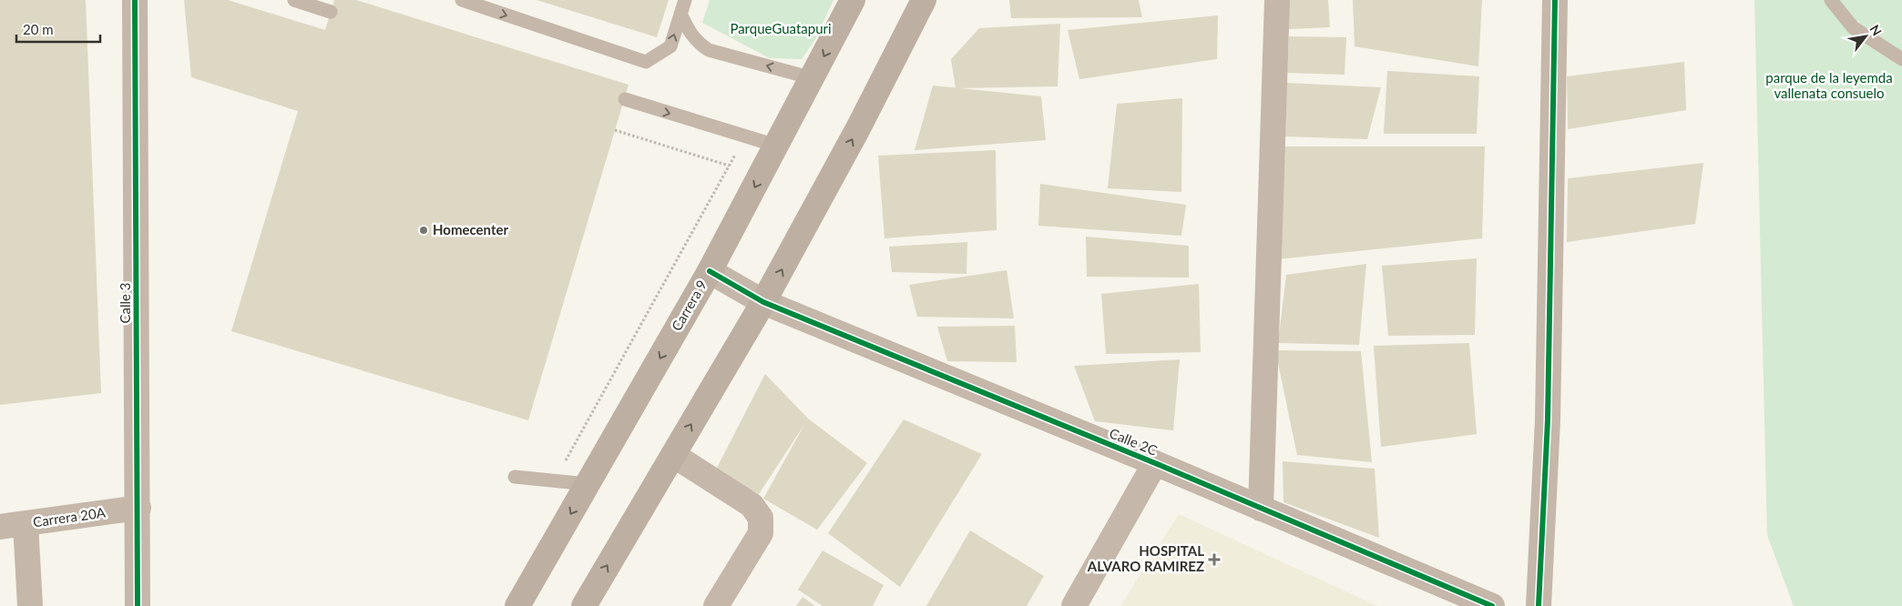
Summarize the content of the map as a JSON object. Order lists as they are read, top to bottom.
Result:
{
  "streets": {
    "highway": ["Carrera 9"],
    "street": ["Calle 3", "Calle 2C", "Carrera 20A"]
  },
  "crossings": [
    ["Calle 3", "Carrera 20A"],
    ["Carrera 9", "Calle 2C"]
  ],
  "parks": ["ParqueGuatapuri", "parque de la leyemda vallenata consuelo"],
  "places": {
    "other": ["Homecenter"],
    "health": ["HOSPITAL ALVARO RAMIREZ"]
  },
  "scale_bar": "20 m",
  "north": "top right"
}
